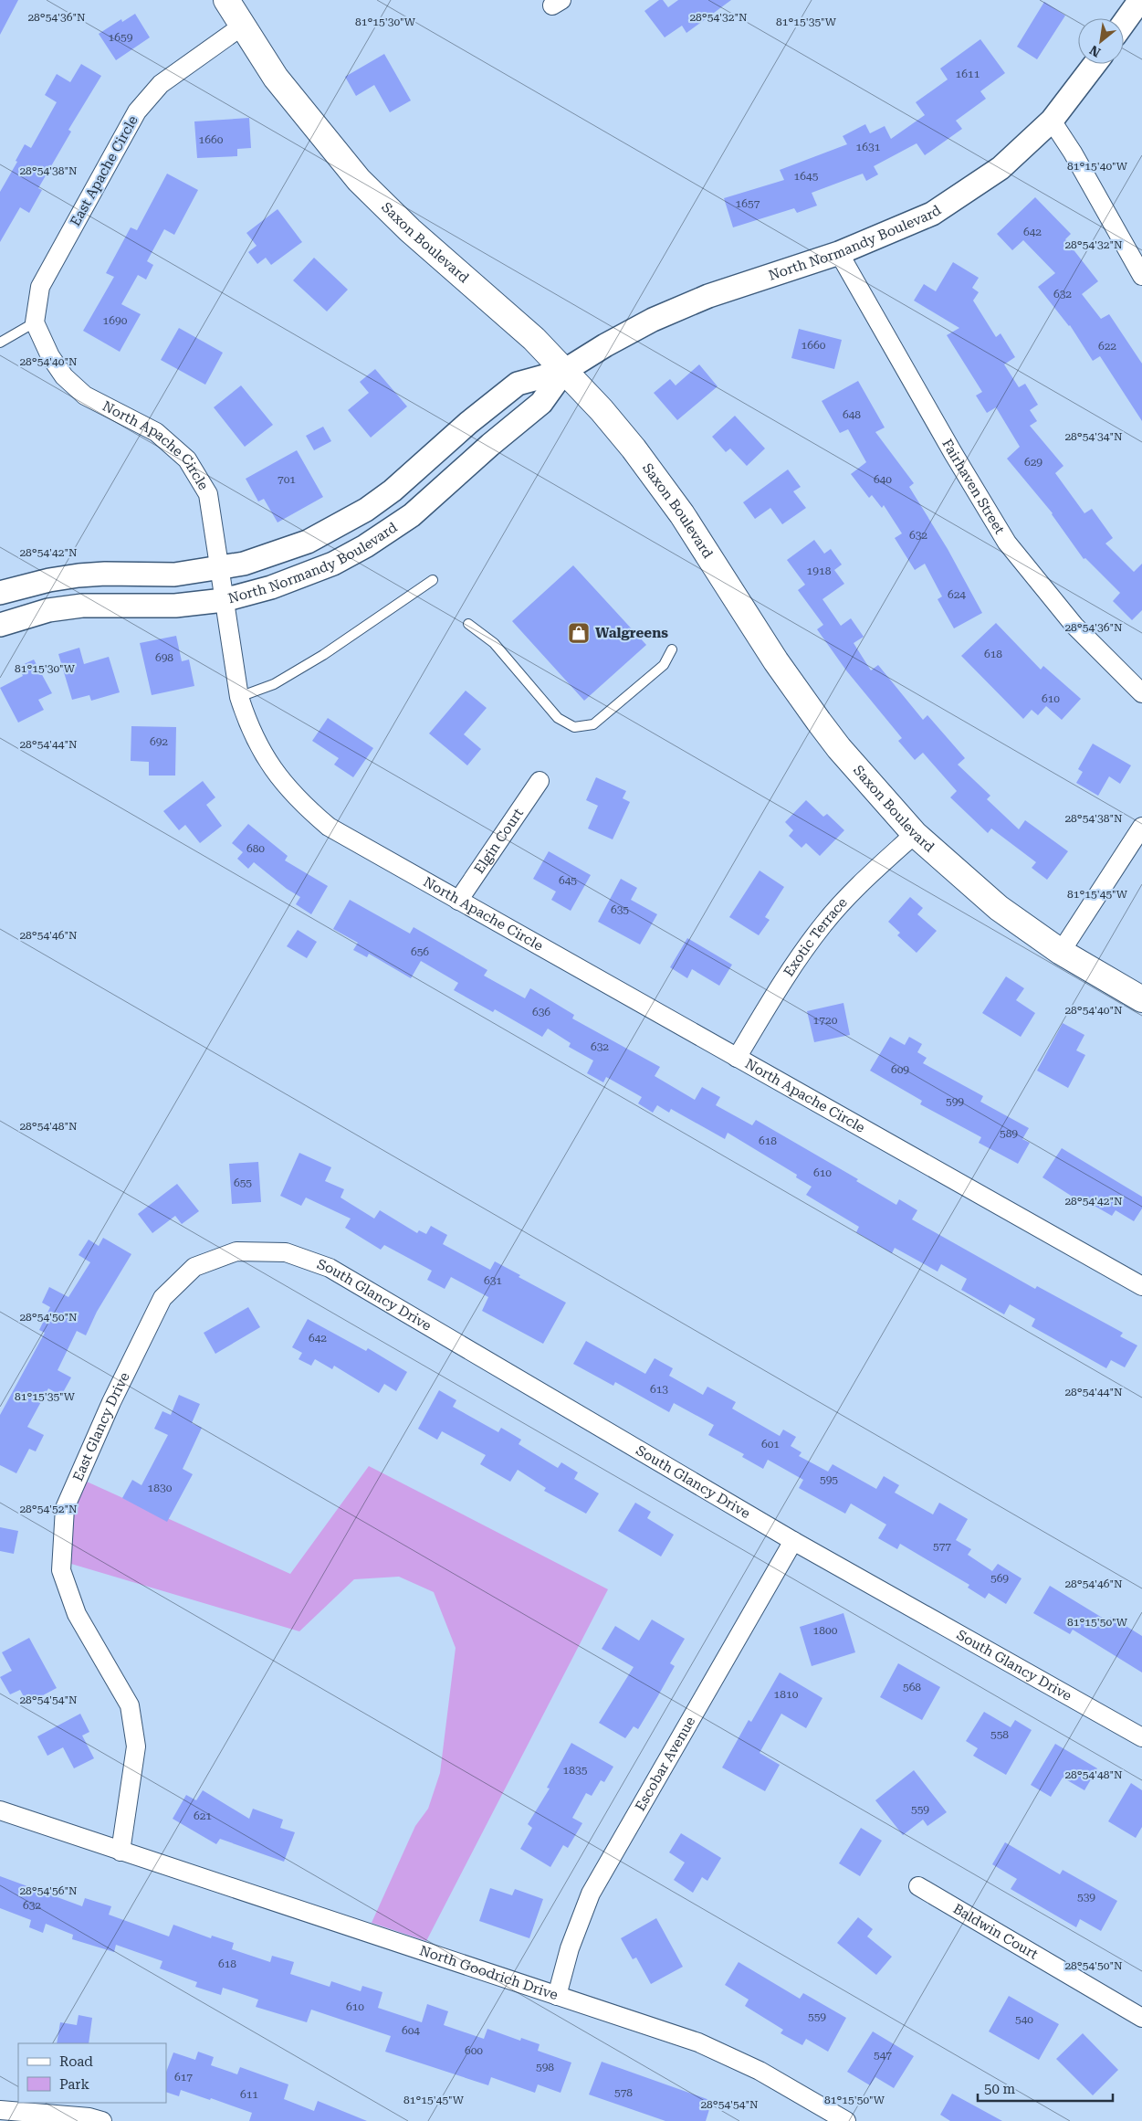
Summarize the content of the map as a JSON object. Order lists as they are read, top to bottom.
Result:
{
  "streets": {
    "main road": ["Saxon Boulevard"],
    "street": [
      "East Apache Circle",
      "North Normandy Boulevard",
      "North Apache Circle",
      "Fairhaven Street",
      "Elgin Court",
      "Exotic Terrace",
      "South Glancy Drive",
      "East Glancy Drive",
      "Escobar Avenue",
      "Baldwin Court",
      "North Goodrich Drive"
    ]
  },
  "crossings": [
    ["East Apache Circle", "Saxon Boulevard"],
    ["East Apache Circle", "North Apache Circle"],
    ["Saxon Boulevard", "North Normandy Boulevard"],
    ["Saxon Boulevard", "Exotic Terrace"],
    ["North Normandy Boulevard", "North Apache Circle"],
    ["North Normandy Boulevard", "Fairhaven Street"],
    ["North Apache Circle", "Elgin Court"],
    ["North Apache Circle", "Exotic Terrace"],
    ["South Glancy Drive", "East Glancy Drive"],
    ["South Glancy Drive", "Escobar Avenue"],
    ["East Glancy Drive", "North Goodrich Drive"],
    ["Escobar Avenue", "North Goodrich Drive"]
  ],
  "places": {
    "shop": ["Walgreens"]
  },
  "house_numbers": [
    "1659",
    "1611",
    "1660",
    "1631",
    "1645",
    "1657",
    "642",
    "632",
    "1690",
    "1660",
    "622",
    "648",
    "629",
    "701",
    "640",
    "632",
    "1918",
    "624",
    "618",
    "698",
    "610",
    "692",
    "680",
    "645",
    "635",
    "656",
    "636",
    "1720",
    "632",
    "609",
    "599",
    "589",
    "618",
    "610",
    "655",
    "631",
    "642",
    "613",
    "601",
    "595",
    "1830",
    "577",
    "569",
    "1800",
    "568",
    "1810",
    "558",
    "1835",
    "559",
    "621",
    "539",
    "632",
    "618",
    "610",
    "559",
    "540",
    "604",
    "600",
    "547",
    "598",
    "617",
    "578",
    "611"
  ],
  "legend": ["Road", "Park"],
  "scale_bar": "50 m",
  "north": "bottom left",
  "coordinates": [
    "28°54'36\"N",
    "28°54'32\"N",
    "81°15'30\"W",
    "81°15'35\"W",
    "81°15'40\"W",
    "28°54'38\"N",
    "28°54'40\"N",
    "28°54'34\"N",
    "28°54'42\"N",
    "28°54'44\"N",
    "81°15'45\"W",
    "28°54'46\"N",
    "28°54'48\"N",
    "28°54'50\"N",
    "28°54'52\"N",
    "81°15'50\"W",
    "28°54'54\"N",
    "28°54'56\"N"
  ]
}
